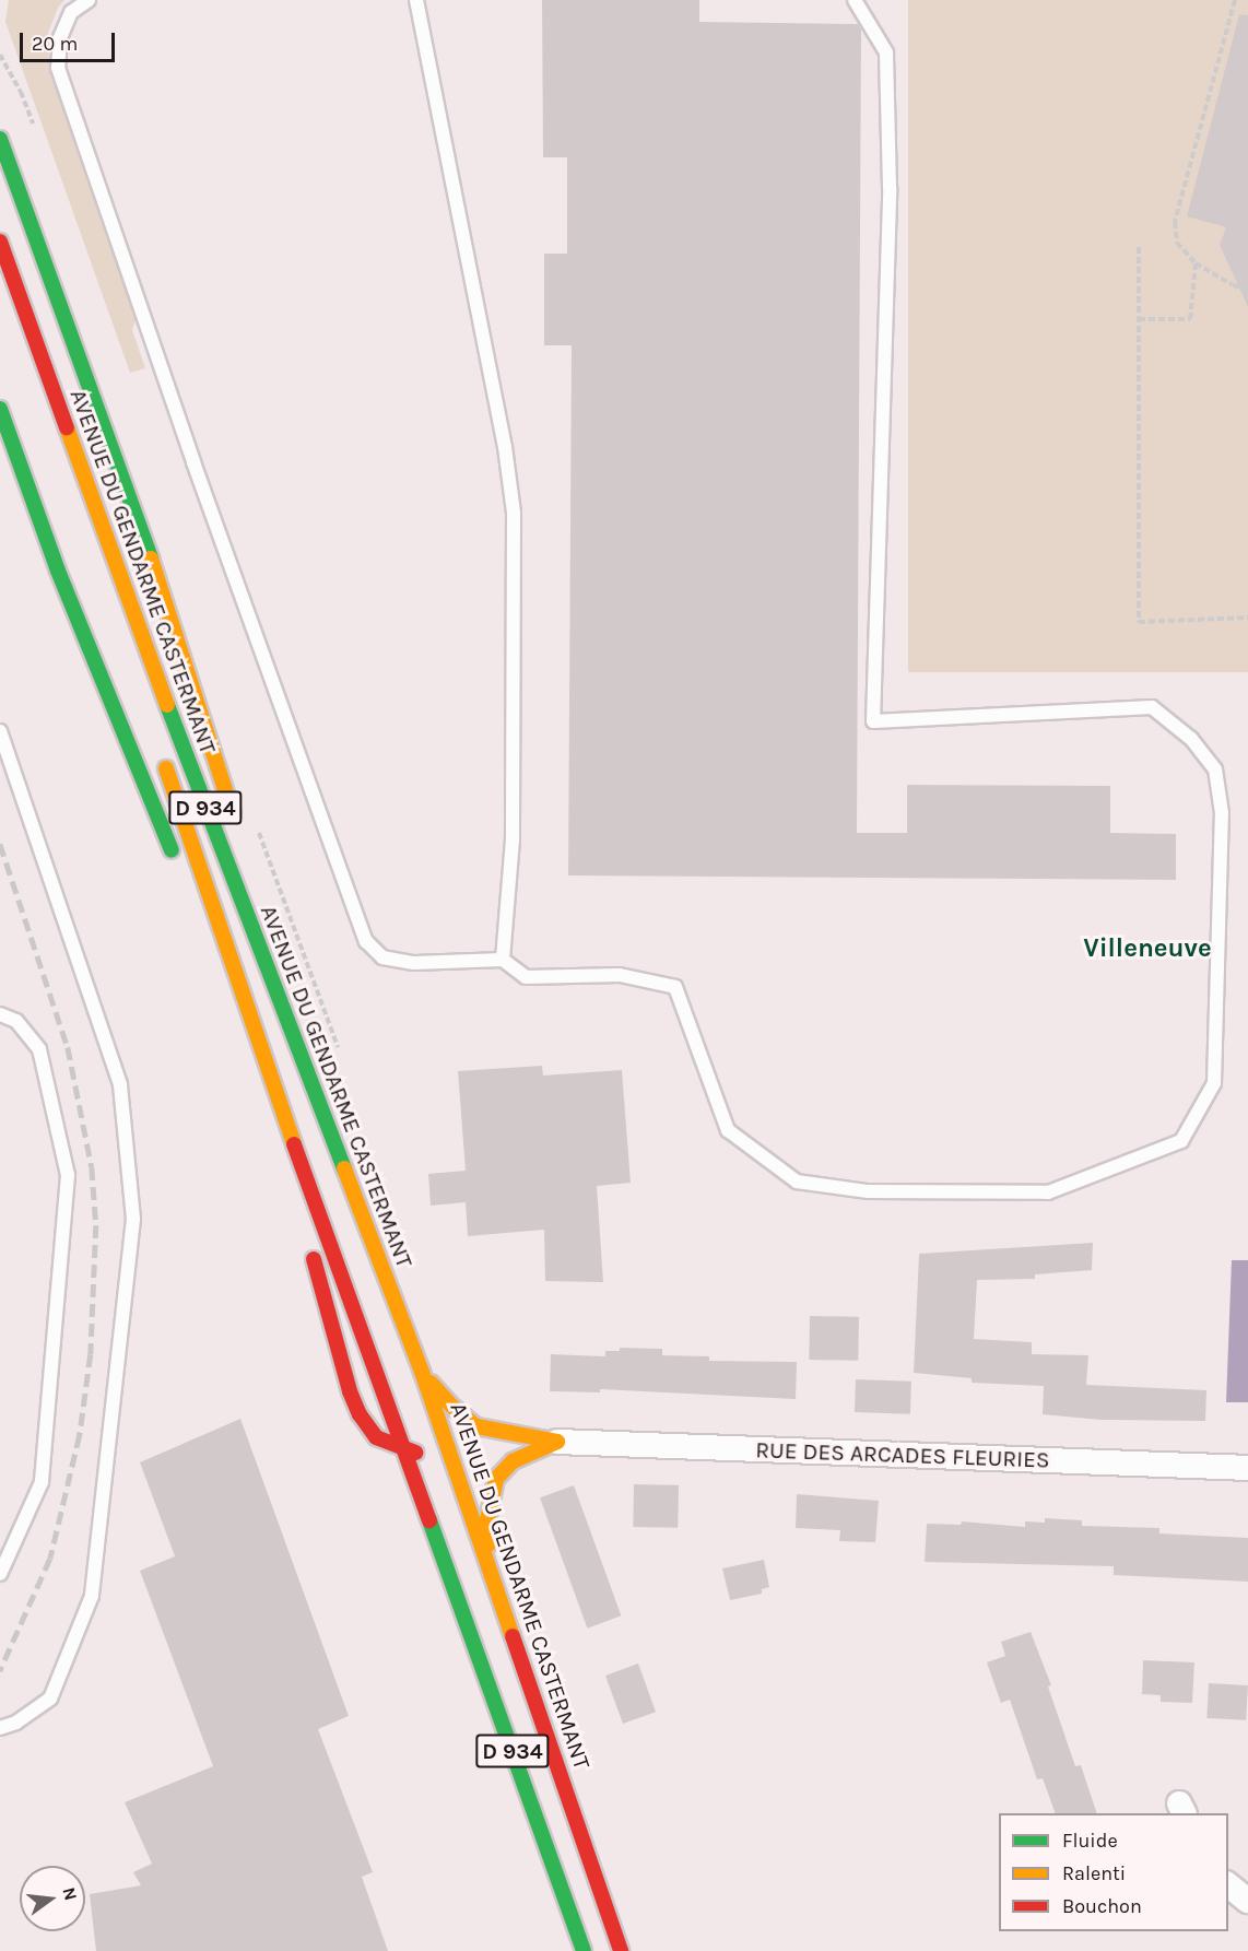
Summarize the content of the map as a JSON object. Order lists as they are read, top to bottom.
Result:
{
  "streets": {
    "main road": ["AVENUE DU GENDARME CASTERMANT", "D 934"],
    "street": ["RUE DES ARCADES FLEURIES"]
  },
  "districts": ["Villeneuve"],
  "legend": ["Fluide", "Ralenti", "Bouchon"],
  "scale_bar": "20 m",
  "north": "right"
}
